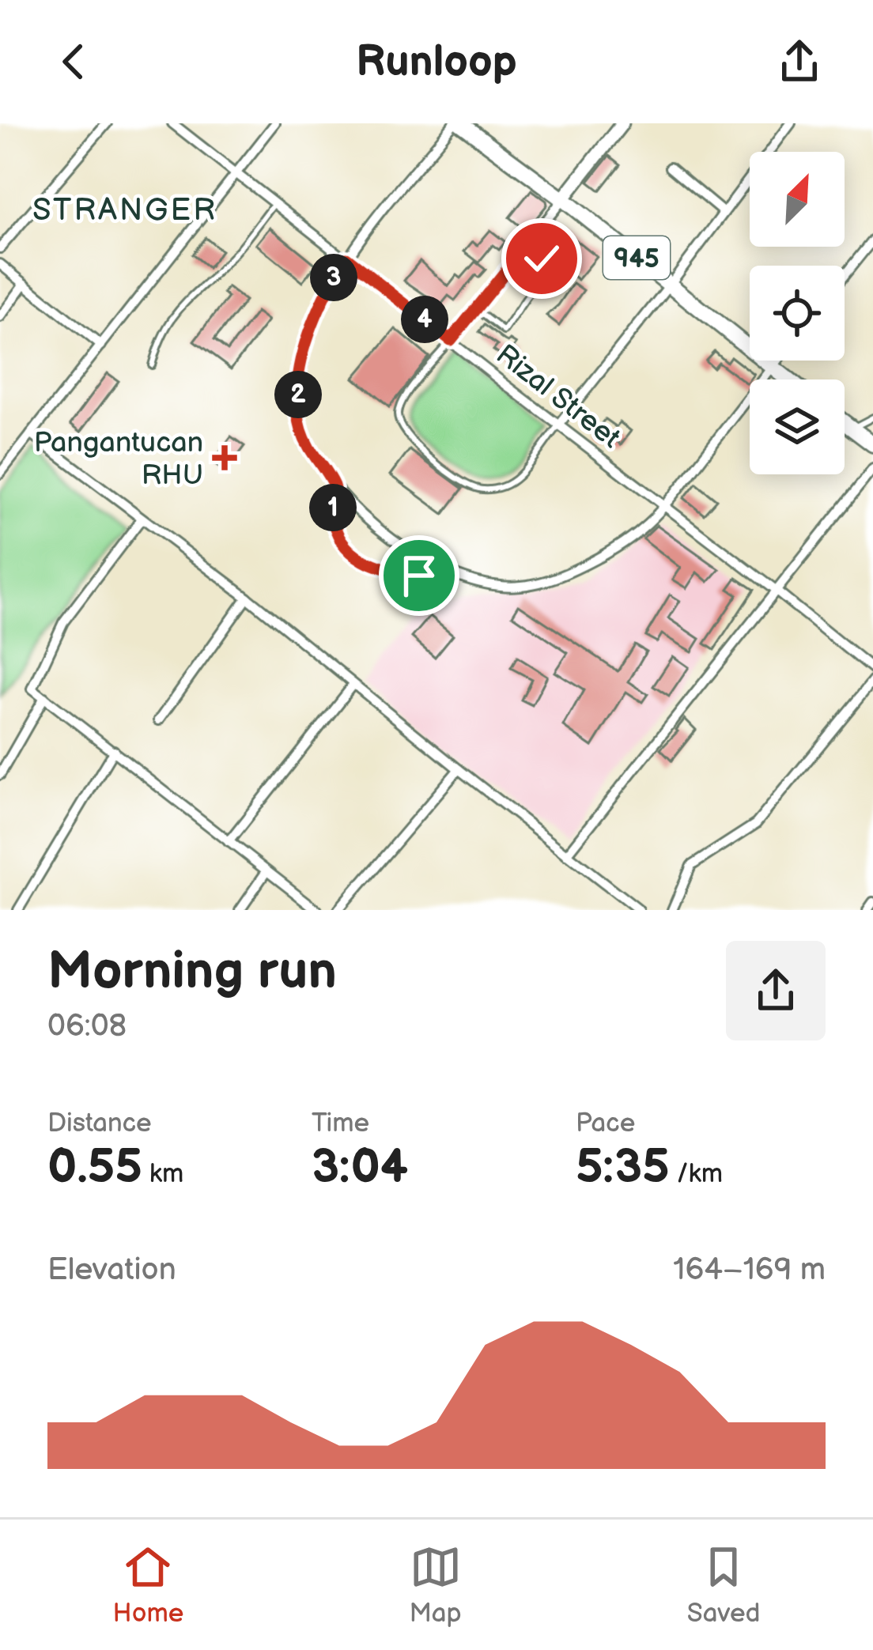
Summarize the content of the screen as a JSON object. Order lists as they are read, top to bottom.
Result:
{
  "streets": {
    "main road": ["945"],
    "street": ["Rizal Street"]
  },
  "districts": ["STRANGER"],
  "places": {
    "health": ["Pangantucan RHU"]
  },
  "north": "top right",
  "page": {
    "header": "Runloop",
    "pins": [
      "3",
      "4",
      "2",
      "1"
    ],
    "heading": ["Morning run", "06:08"],
    "stats": [
      ["Distance", "0.55 km"],
      ["Time", "3:04"],
      ["Pace", "5:35 /km"]
    ],
    "chart": ["Elevation", "164–169 m"],
    "tabs": ["Home", "Map", "Saved"]
  }
}
